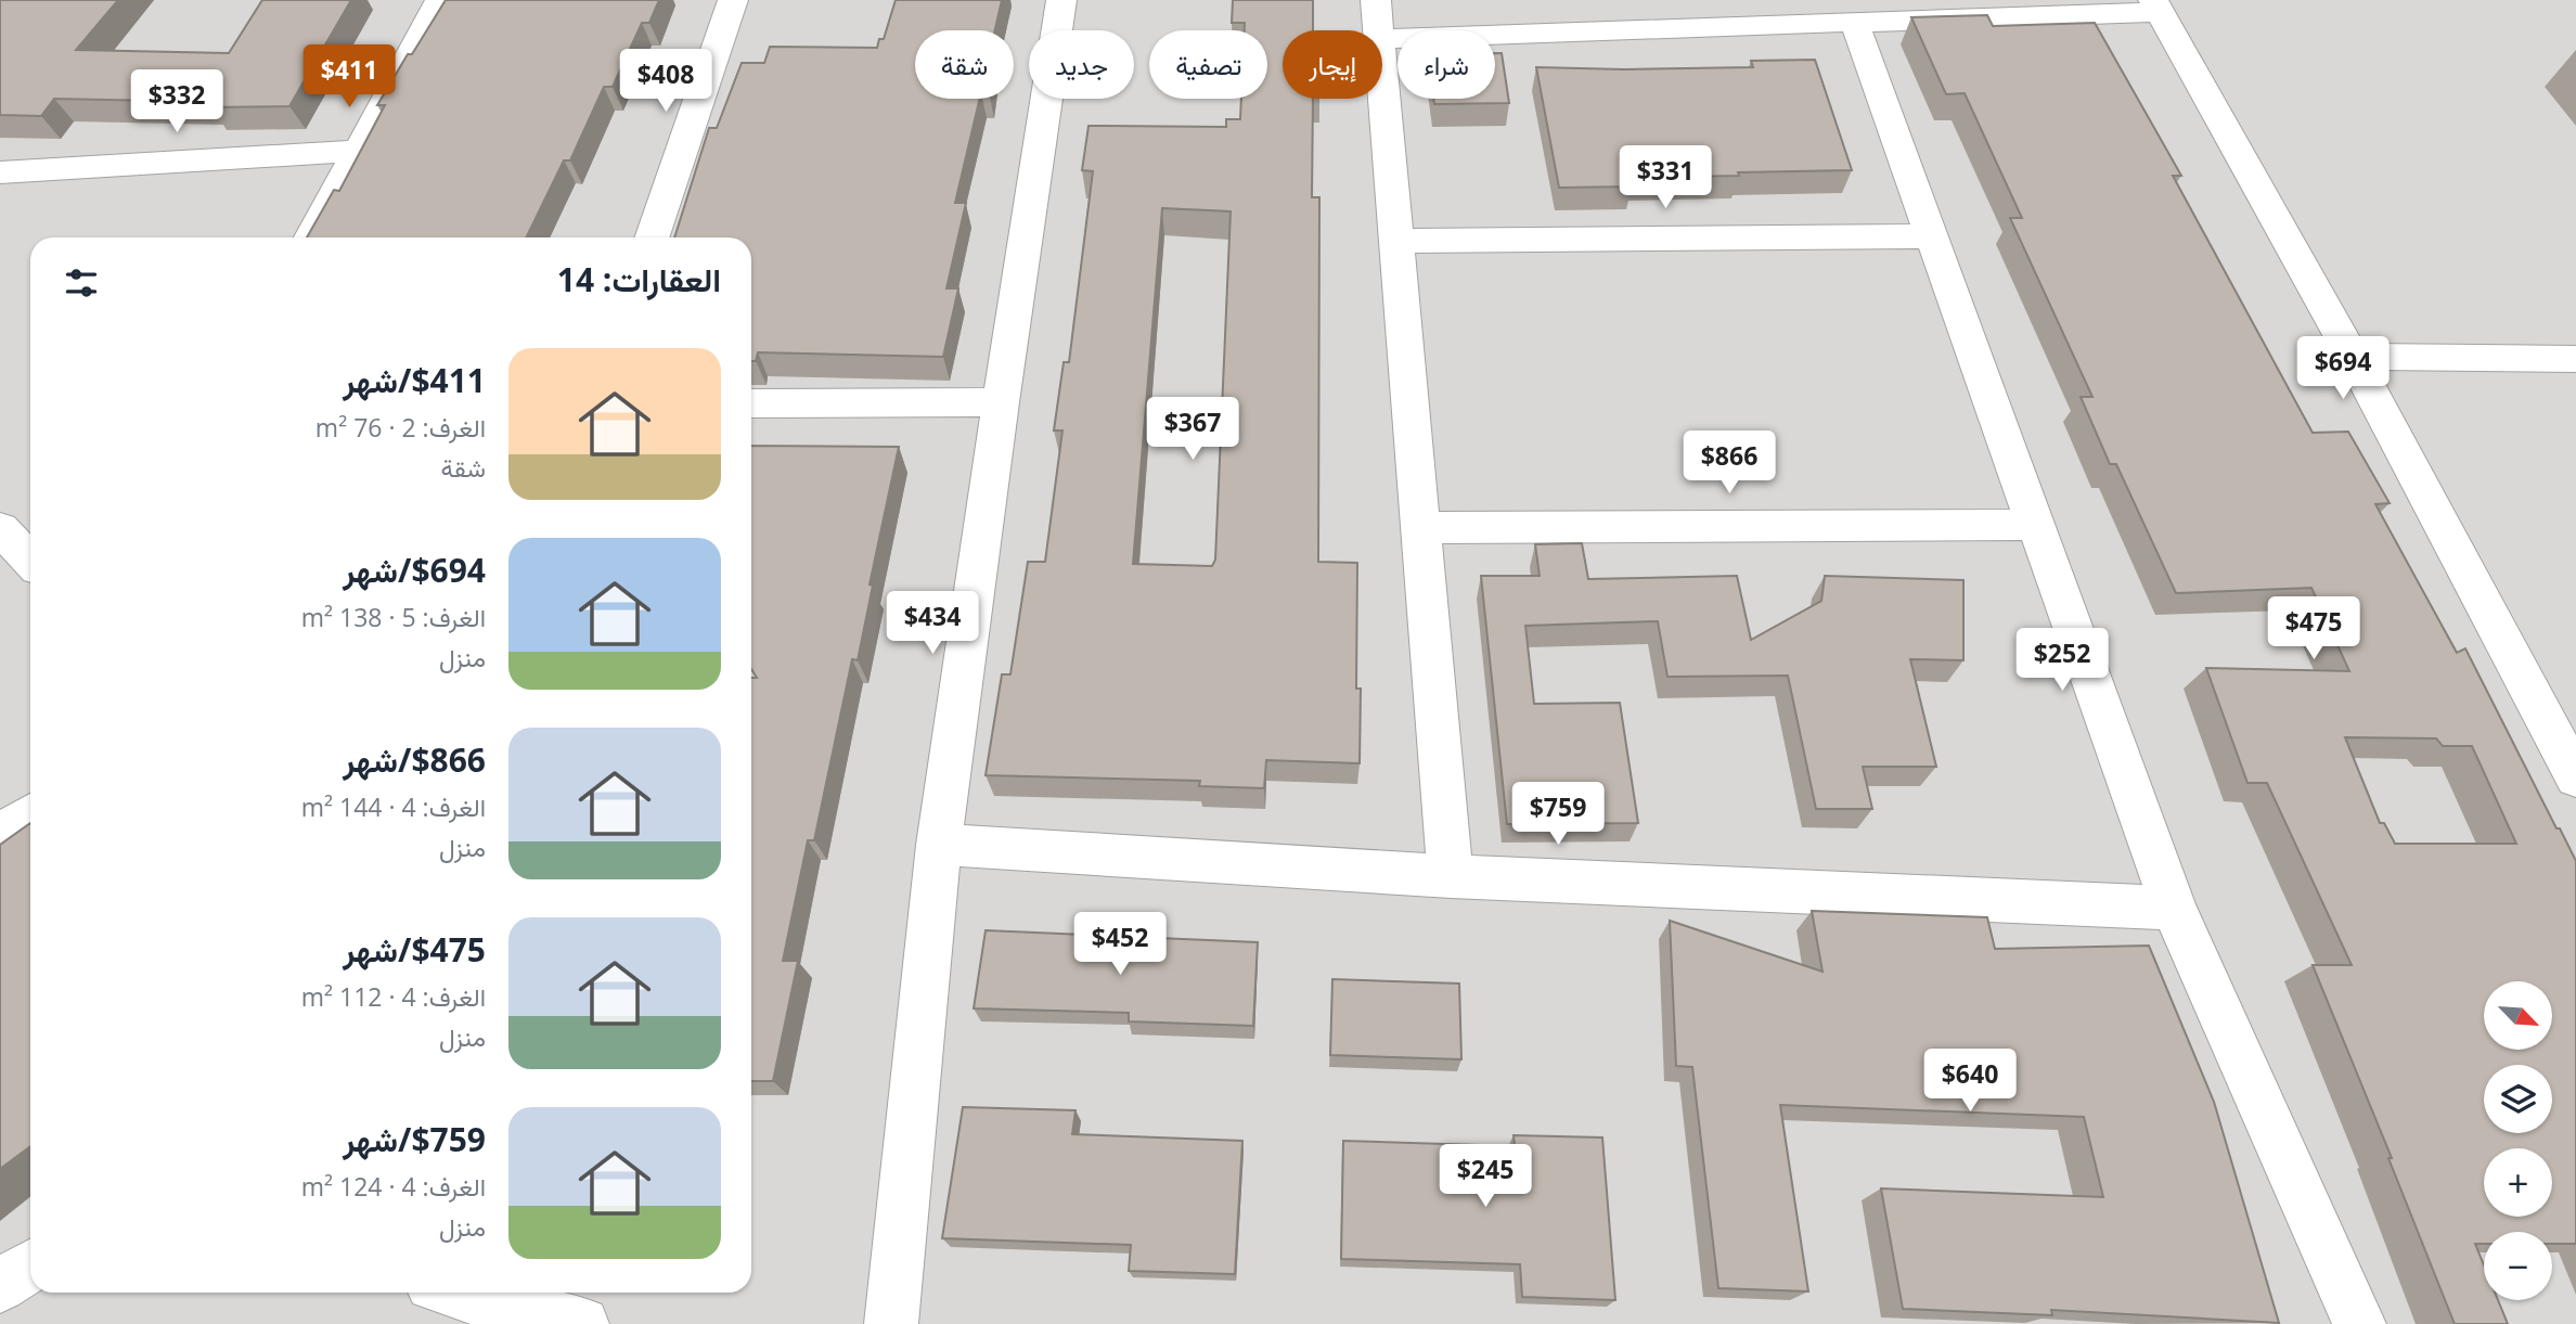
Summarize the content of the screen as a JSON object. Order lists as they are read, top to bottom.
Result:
{
  "north": "bottom right",
  "page": {
    "chip": [
      "شراء",
      "إيجار",
      "تصفية",
      "جديد",
      "شقة"
    ],
    "price": [
      "$411",
      "$408",
      "$332",
      "$331",
      "$694",
      "$367",
      "$866",
      "$434",
      "$475",
      "$252",
      "$759",
      "$452",
      "$640",
      "$245"
    ],
    "heading": "العقارات: 14",
    "list": [
      {
        "name": "$411/شهر",
        "note": "الغرف: 2 · 76 m² · شقة"
      },
      {
        "name": "$694/شهر",
        "note": "الغرف: 5 · 138 m² · منزل"
      },
      {
        "name": "$866/شهر",
        "note": "الغرف: 4 · 144 m² · منزل"
      },
      {
        "name": "$475/شهر",
        "note": "الغرف: 4 · 112 m² · منزل"
      },
      {
        "name": "$759/شهر",
        "note": "الغرف: 4 · 124 m² · منزل"
      }
    ],
    "map_buttons": ["+", "−"]
  }
}
